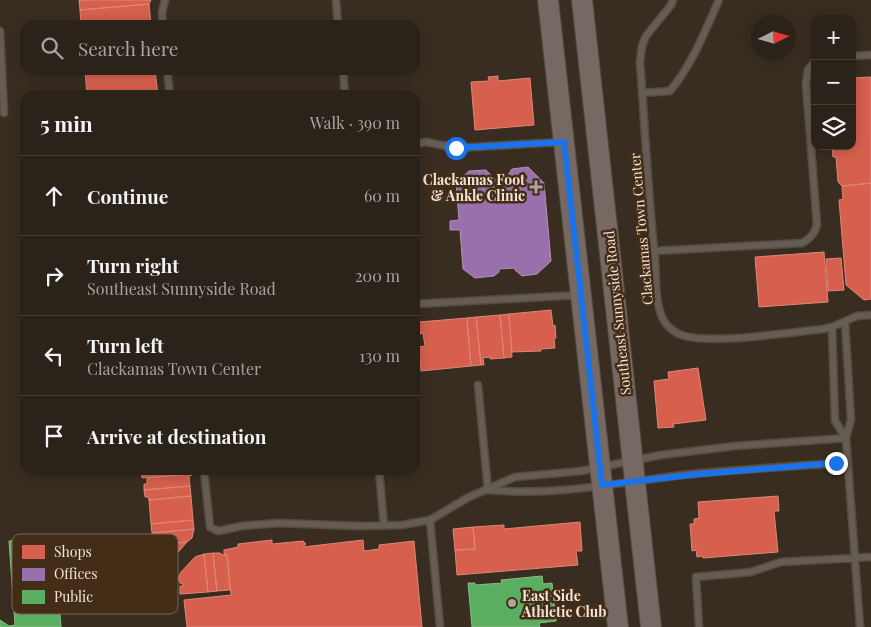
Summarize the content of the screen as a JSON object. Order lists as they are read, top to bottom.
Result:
{
  "streets": {
    "main road": ["Southeast Sunnyside Road"],
    "lane": ["Clackamas Town Center"]
  },
  "places": {
    "health": ["Clackamas Foot & Ankle Clinic"],
    "other": ["East Side Athletic Club"]
  },
  "legend": ["Shops", "Offices", "Public"],
  "north": "right",
  "page": {
    "map_buttons": ["+", "−"],
    "search": "Search here",
    "heading": ["5 min", "Walk · 390 m"],
    "list": [
      ["Continue", "60 m"],
      ["Turn right", "Southeast Sunnyside Road", "200 m"],
      ["Turn left", "Clackamas Town Center", "130 m"],
      "Arrive at destination"
    ]
  }
}
